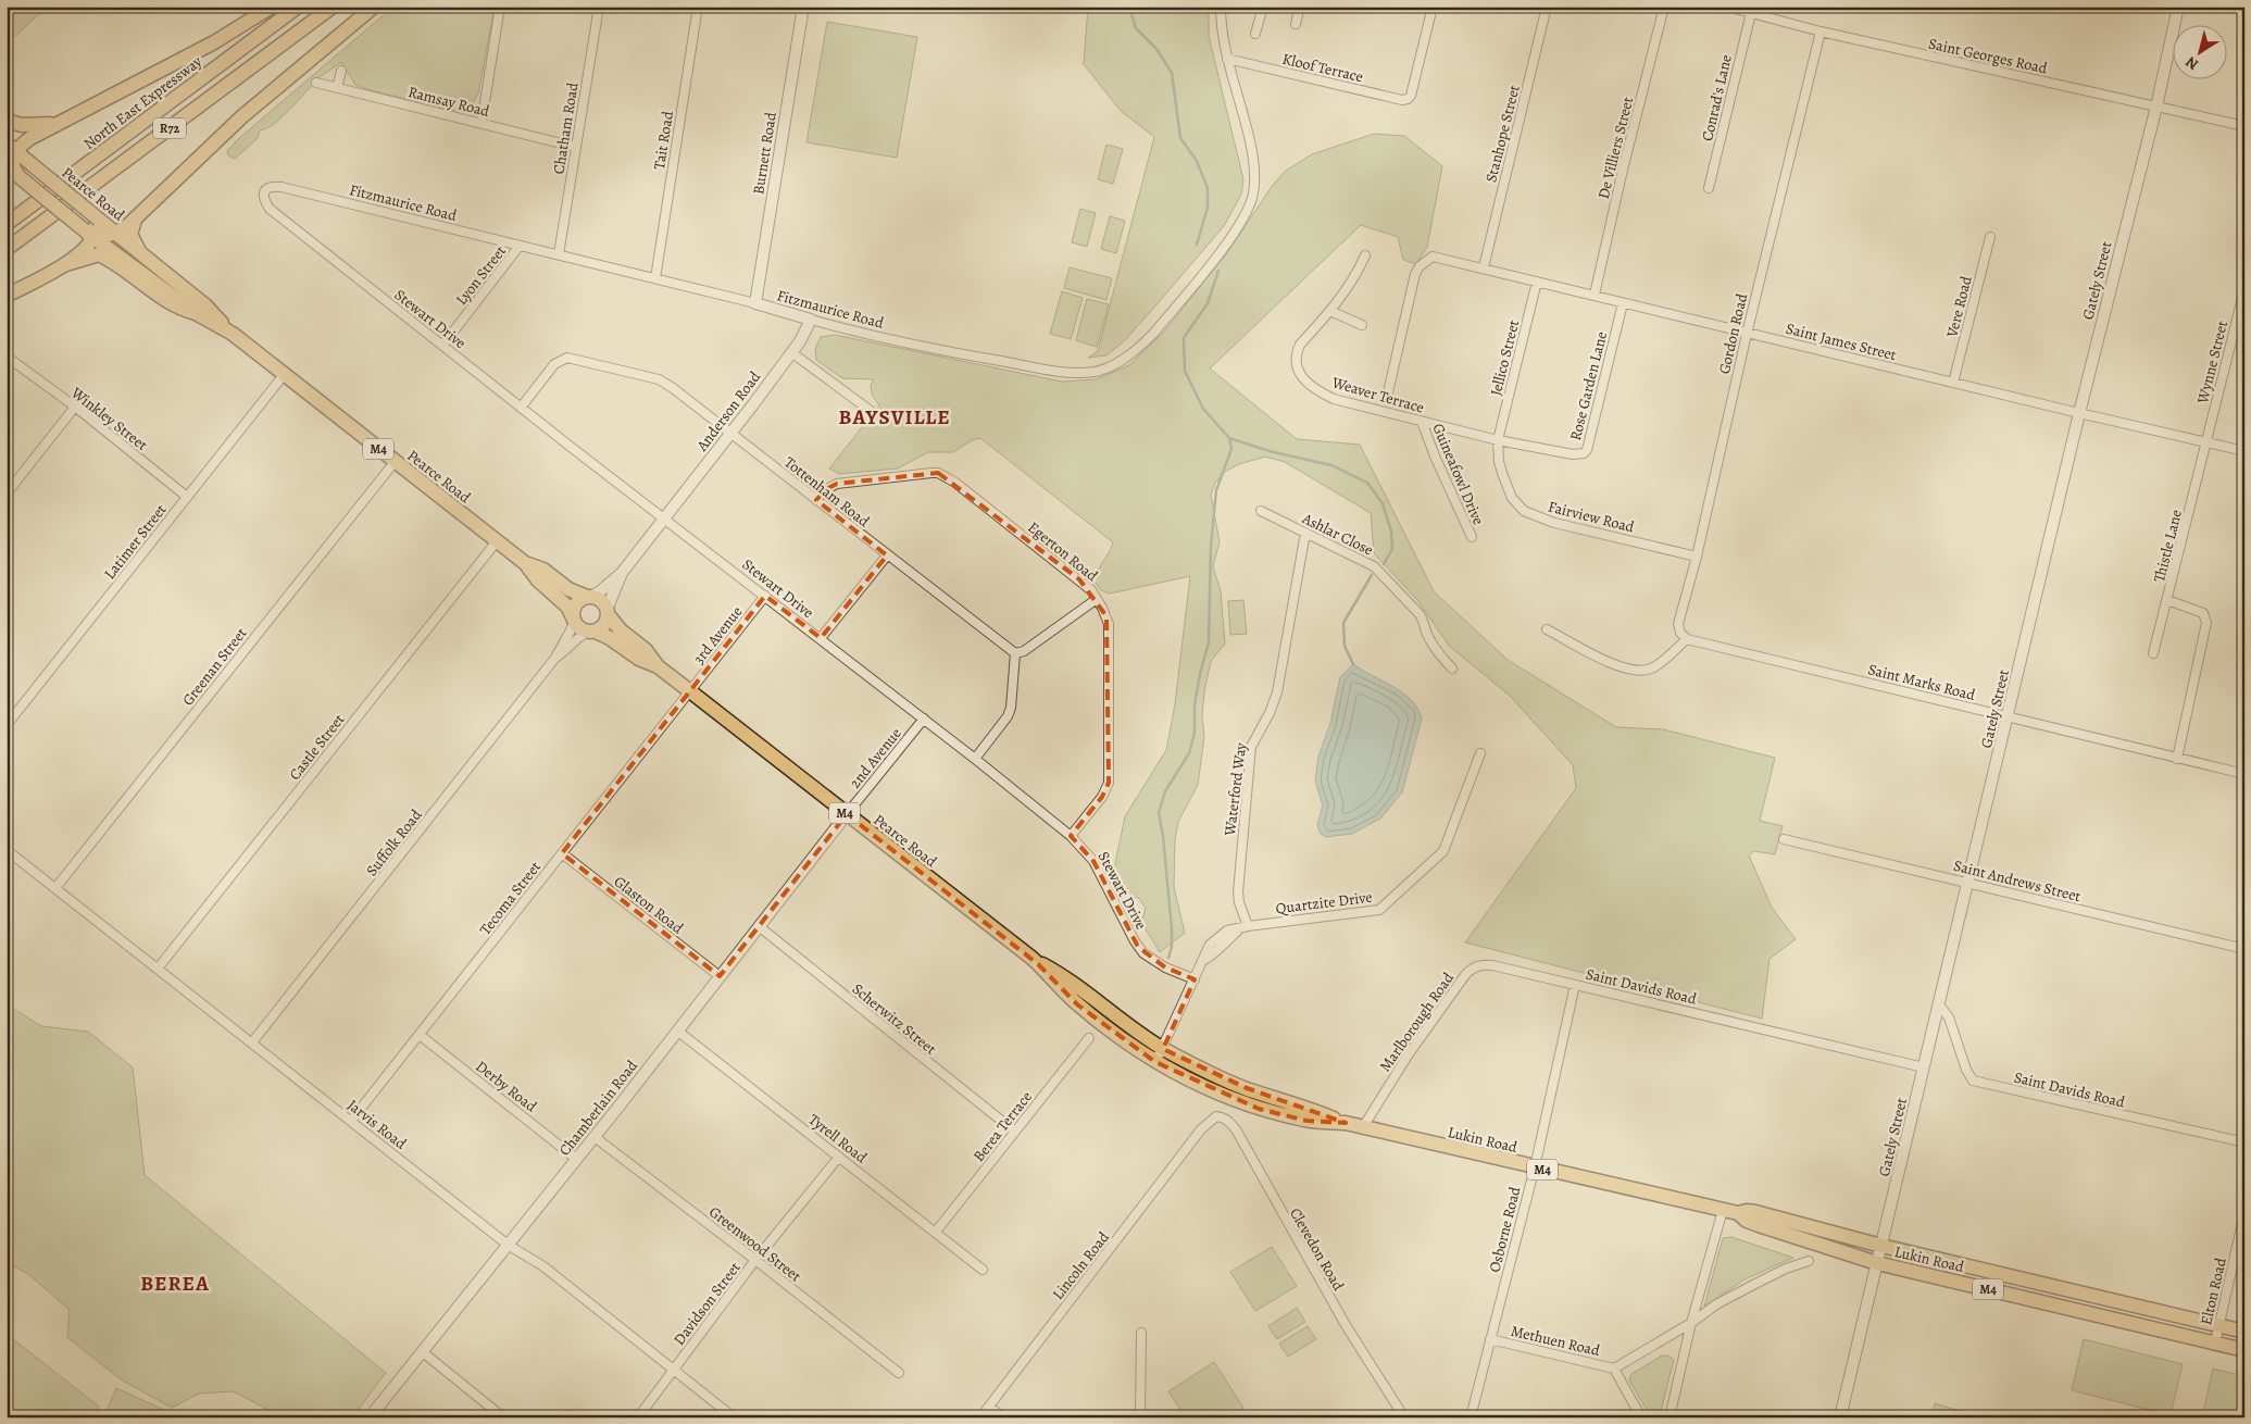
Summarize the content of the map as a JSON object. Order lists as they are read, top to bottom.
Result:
{
  "streets": {
    "main road": [
      "North East Expressway",
      "R72",
      "Pearce Road",
      "M4",
      "Lukin Road"
    ],
    "street": [
      "Saint Georges Road",
      "Kloof Terrace",
      "Conrad's Lane",
      "Ramsay Road",
      "Chatham Road",
      "Stanhope Street",
      "Tait Road",
      "De Villiers Street",
      "Burnett Road",
      "Fitzmaurice Road",
      "Lyon Street",
      "Gately Street",
      "Vere Road",
      "Stewart Drive",
      "Gordon Road",
      "Saint James Street",
      "Jellico Street",
      "Wynne Street",
      "Rose Garden Lane",
      "Weaver Terrace",
      "Anderson Road",
      "Winkley Street",
      "Guineafowl Drive",
      "Tottenham Road",
      "Fairview Road",
      "Ashlar Close",
      "Latimer Street",
      "Thistle Lane",
      "Egerton Road",
      "3rd Avenue",
      "Greenan Street",
      "Saint Marks Road",
      "Castle Street",
      "2nd Avenue",
      "Waterford Way",
      "Suffolk Road",
      "Saint Andrews Street",
      "Tecoma Street",
      "Quartzite Drive",
      "Glaston Road",
      "Saint Davids Road",
      "Scherwitz Street",
      "Marlborough Road",
      "Derby Road",
      "Chamberlain Road",
      "Jarvis Road",
      "Berea Terrace",
      "Tyrell Road",
      "Osborne Road",
      "Greenwood Street",
      "Clevedon Road",
      "Lincoln Road",
      "Elton Road",
      "Davidson Street",
      "Methuen Road"
    ]
  },
  "crossings": [
    ["Saint Georges Road", "Conrad's Lane"],
    ["Saint Georges Road", "Gately Street"],
    ["Saint Georges Road", "Gordon Road"],
    ["Kloof Terrace", "Fitzmaurice Road"],
    ["Ramsay Road", "Chatham Road"],
    ["Chatham Road", "Fitzmaurice Road"],
    ["Stanhope Street", "Saint James Street"],
    ["Tait Road", "Fitzmaurice Road"],
    ["De Villiers Street", "Saint James Street"],
    ["Burnett Road", "Fitzmaurice Road"],
    ["Pearce Road", "Latimer Street"],
    ["Pearce Road", "3rd Avenue"],
    ["Pearce Road", "Greenan Street"],
    ["Pearce Road", "Castle Street"],
    ["Pearce Road", "2nd Avenue"],
    ["Pearce Road", "Suffolk Road"],
    ["Pearce Road", "Tecoma Street"],
    ["Pearce Road", "Quartzite Drive"],
    ["Pearce Road", "Chamberlain Road"],
    ["Pearce Road", "Lukin Road"],
    ["Fitzmaurice Road", "Lyon Street"],
    ["Fitzmaurice Road", "Stewart Drive"],
    ["Fitzmaurice Road", "Anderson Road"],
    ["Lyon Street", "Stewart Drive"],
    ["Gately Street", "Saint James Street"],
    ["Gately Street", "Saint Marks Road"],
    ["Gately Street", "Saint Andrews Street"],
    ["Gately Street", "Saint Davids Road"],
    ["Gately Street", "Lukin Road"],
    ["Vere Road", "Saint James Street"],
    ["Stewart Drive", "Anderson Road"],
    ["Stewart Drive", "Tottenham Road"],
    ["Stewart Drive", "Egerton Road"],
    ["Stewart Drive", "3rd Avenue"],
    ["Stewart Drive", "2nd Avenue"],
    ["Stewart Drive", "Quartzite Drive"],
    ["Gordon Road", "Saint James Street"],
    ["Gordon Road", "Fairview Road"],
    ["Gordon Road", "Saint Marks Road"],
    ["Saint James Street", "Jellico Street"],
    ["Saint James Street", "Wynne Street"],
    ["Saint James Street", "Rose Garden Lane"],
    ["Saint James Street", "Thistle Lane"],
    ["Jellico Street", "Rose Garden Lane"],
    ["Jellico Street", "Weaver Terrace"],
    ["Jellico Street", "Fairview Road"],
    ["Wynne Street", "Thistle Lane"],
    ["Rose Garden Lane", "Weaver Terrace"],
    ["Rose Garden Lane", "Fairview Road"],
    ["Weaver Terrace", "Guineafowl Drive"],
    ["Weaver Terrace", "Fairview Road"],
    ["Anderson Road", "Tottenham Road"],
    ["Winkley Street", "Latimer Street"],
    ["Tottenham Road", "Egerton Road"],
    ["Ashlar Close", "Waterford Way"],
    ["Thistle Lane", "Saint Marks Road"],
    ["3rd Avenue", "Tecoma Street"],
    ["Greenan Street", "Jarvis Road"],
    ["Castle Street", "Jarvis Road"],
    ["2nd Avenue", "Chamberlain Road"],
    ["Waterford Way", "Quartzite Drive"],
    ["Suffolk Road", "Jarvis Road"],
    ["Tecoma Street", "Glaston Road"],
    ["Tecoma Street", "Derby Road"],
    ["Tecoma Street", "Jarvis Road"],
    ["Glaston Road", "Chamberlain Road"],
    ["Saint Davids Road", "Marlborough Road"],
    ["Saint Davids Road", "Osborne Road"],
    ["Scherwitz Street", "Chamberlain Road"],
    ["Scherwitz Street", "Berea Terrace"],
    ["Marlborough Road", "Lukin Road"],
    ["Marlborough Road", "Osborne Road"],
    ["Derby Road", "Chamberlain Road"],
    ["Chamberlain Road", "Jarvis Road"],
    ["Chamberlain Road", "Tyrell Road"],
    ["Chamberlain Road", "Greenwood Street"],
    ["Jarvis Road", "Davidson Street"],
    ["Berea Terrace", "Tyrell Road"],
    ["Tyrell Road", "Davidson Street"],
    ["Lukin Road", "Osborne Road"],
    ["Lukin Road", "Elton Road"],
    ["Osborne Road", "Methuen Road"],
    ["Greenwood Street", "Davidson Street"],
    ["Clevedon Road", "Lincoln Road"]
  ],
  "districts": ["BAYSVILLE", "BEREA"],
  "north": "bottom left"
}
